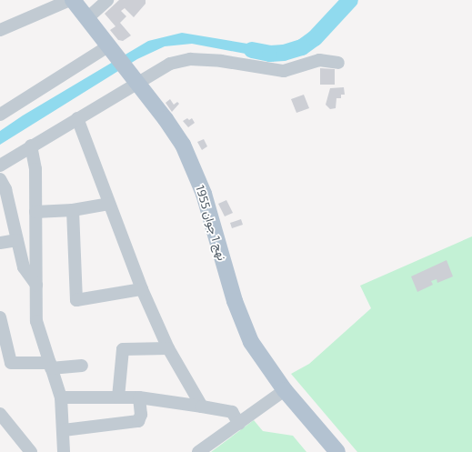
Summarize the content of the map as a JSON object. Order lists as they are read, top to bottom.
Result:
{
  "streets": {
    "main road": ["نهج 1 جوان 1955"]
  }
}
